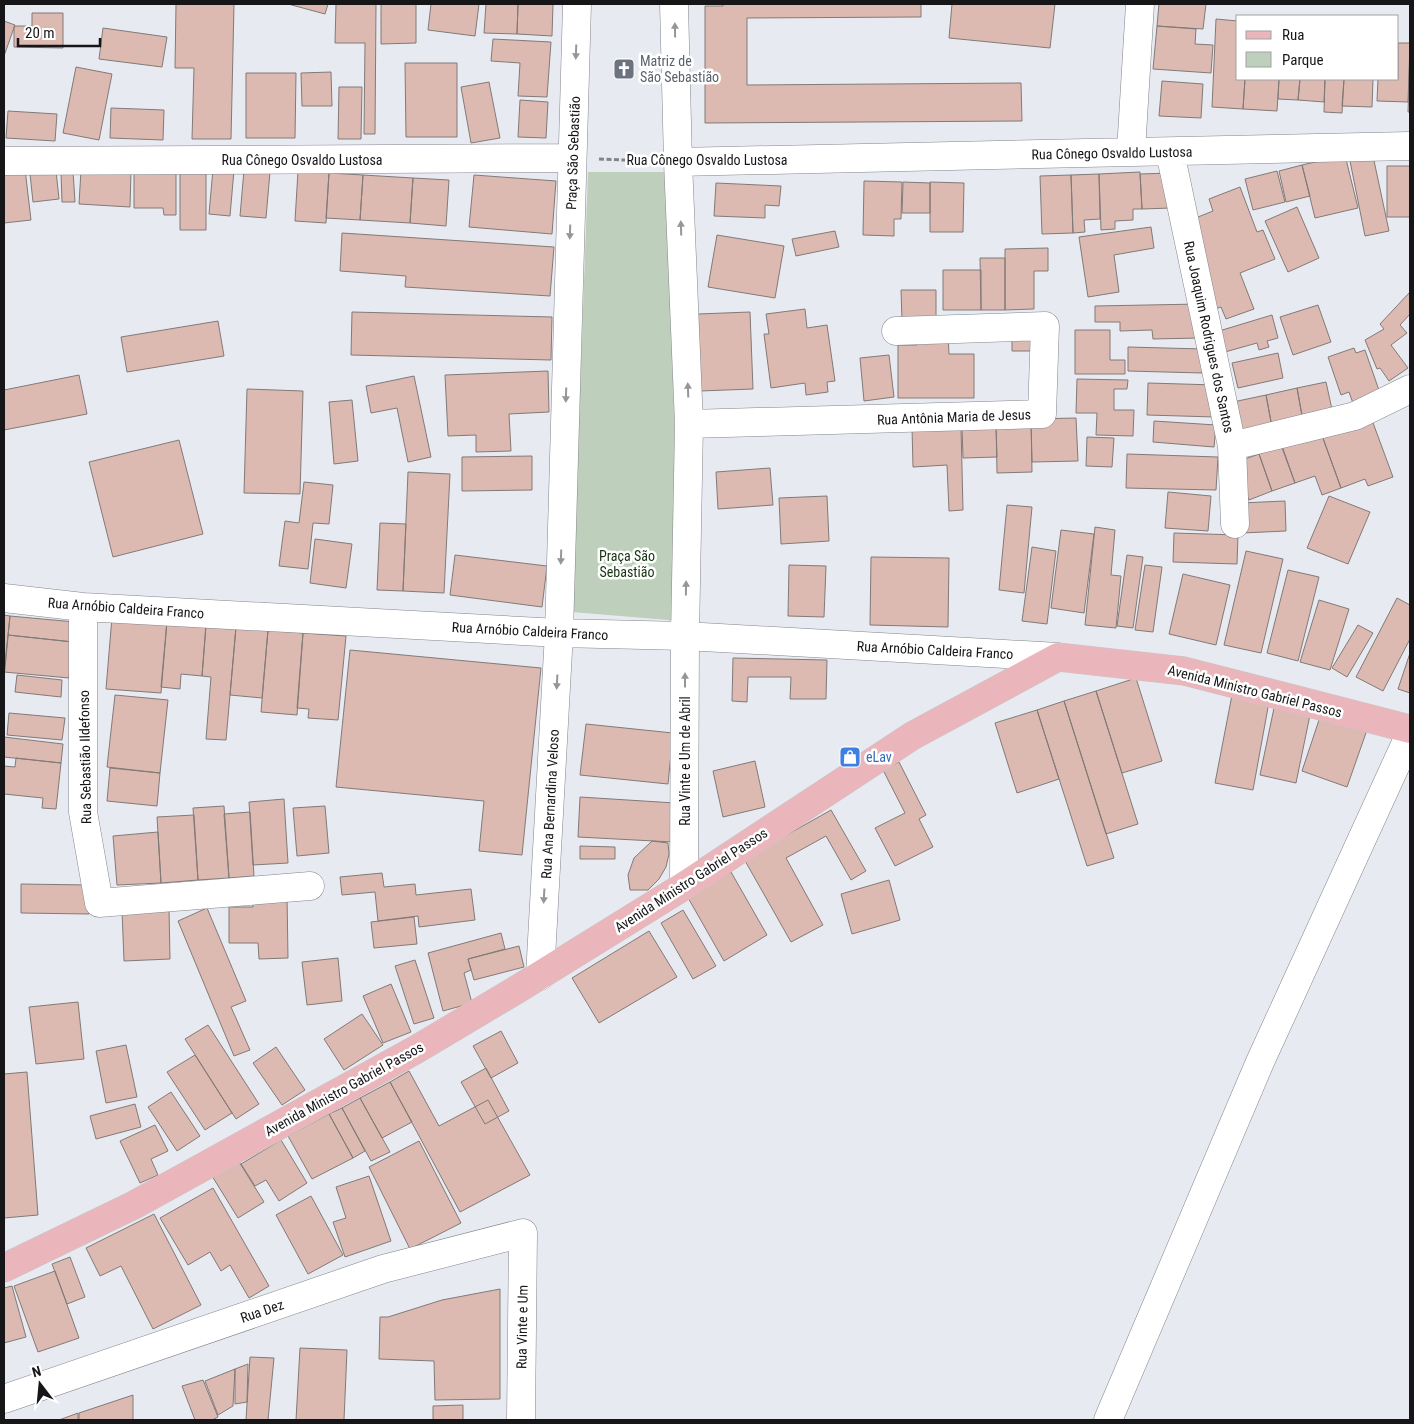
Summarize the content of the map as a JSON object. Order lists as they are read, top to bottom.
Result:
{
  "streets": {
    "main road": ["Avenida Ministro Gabriel Passos"],
    "street": [
      "Praça São Sebastião",
      "Rua Cônego Osvaldo Lustosa",
      "Rua Joaquim Rodrigues dos Santos",
      "Rua Antônia Maria de Jesus",
      "Rua Arnóbio Caldeira Franco",
      "Rua Sebastião Ildefonso",
      "Rua Vinte e Um de Abril",
      "Rua Ana Bernardina Veloso",
      "Rua Dez",
      "Rua Vinte e Um"
    ]
  },
  "crossings": [
    ["Praça São Sebastião", "Rua Cônego Osvaldo Lustosa"],
    ["Praça São Sebastião", "Rua Arnóbio Caldeira Franco"],
    ["Praça São Sebastião", "Rua Ana Bernardina Veloso"],
    ["Rua Cônego Osvaldo Lustosa", "Rua Joaquim Rodrigues dos Santos"],
    ["Rua Arnóbio Caldeira Franco", "Avenida Ministro Gabriel Passos"],
    ["Rua Arnóbio Caldeira Franco", "Rua Sebastião Ildefonso"],
    ["Rua Arnóbio Caldeira Franco", "Rua Vinte e Um de Abril"],
    ["Rua Arnóbio Caldeira Franco", "Rua Ana Bernardina Veloso"],
    ["Avenida Ministro Gabriel Passos", "Rua Vinte e Um de Abril"],
    ["Avenida Ministro Gabriel Passos", "Rua Ana Bernardina Veloso"],
    ["Rua Dez", "Rua Vinte e Um"]
  ],
  "one_way": ["Rua Vinte e Um de Abril", "Rua Ana Bernardina Veloso"],
  "parks": ["Praça São Sebastião"],
  "places": {
    "church": ["Matriz de São Sebastião"],
    "shop": ["eLav"]
  },
  "legend": ["Rua", "Parque"],
  "scale_bar": "20 m",
  "north": "top"
}
